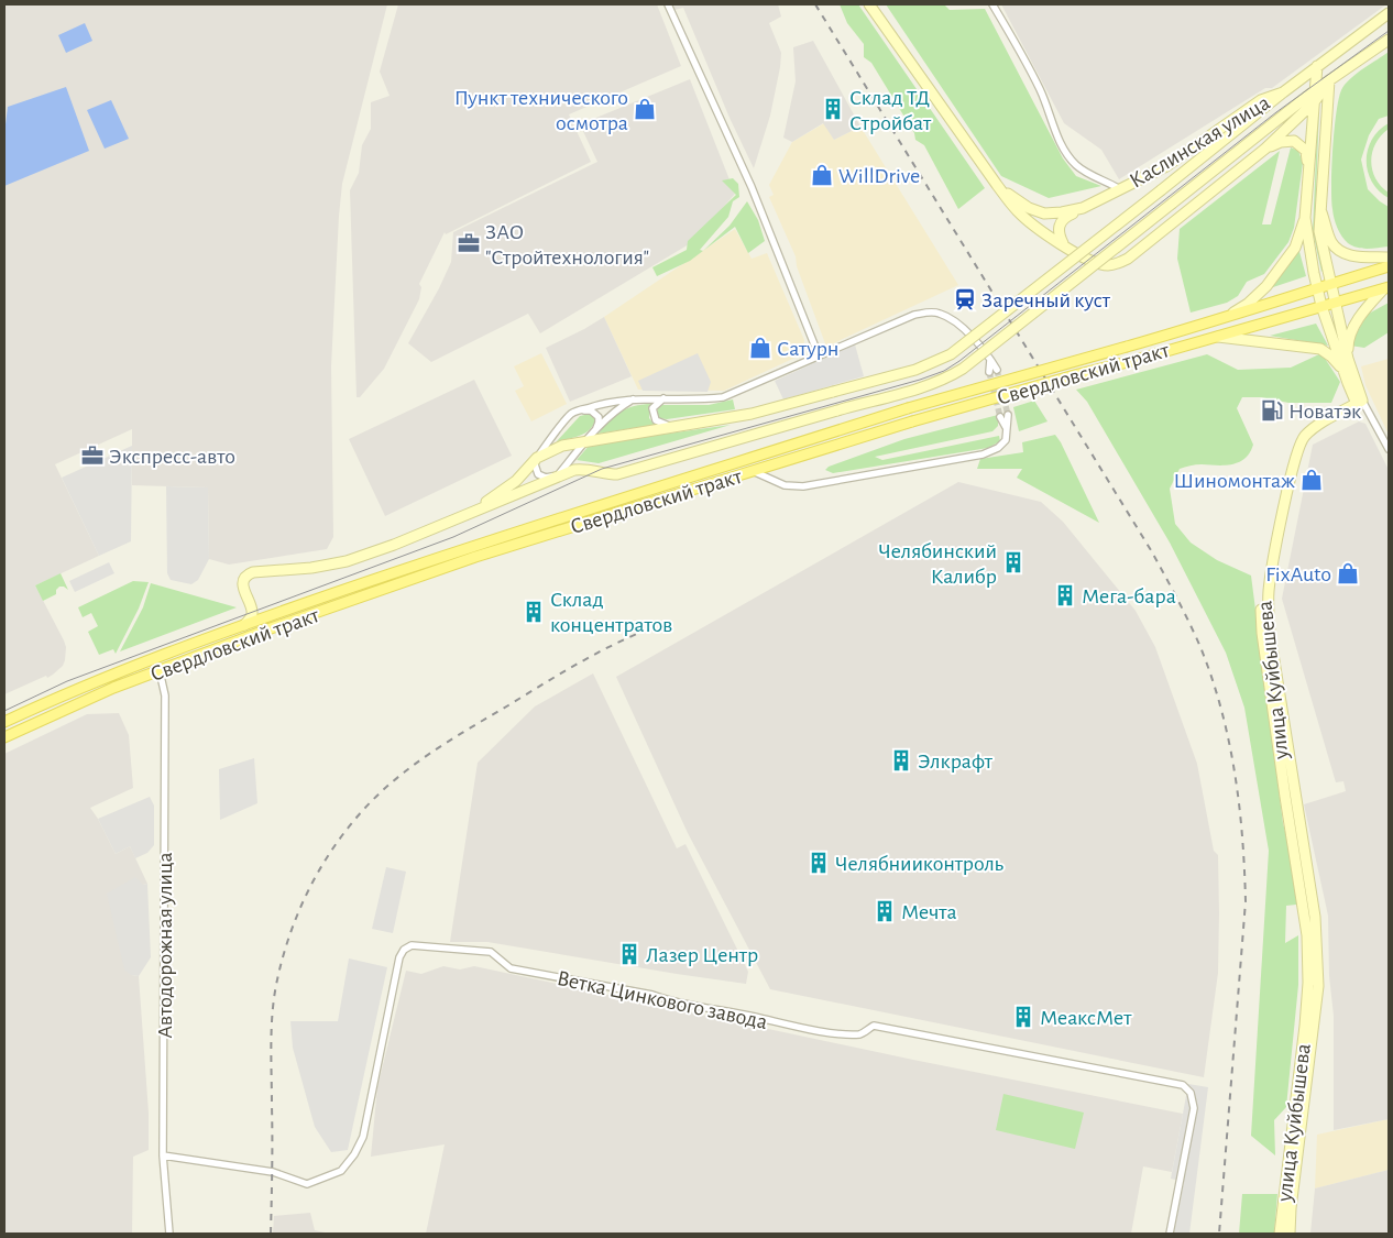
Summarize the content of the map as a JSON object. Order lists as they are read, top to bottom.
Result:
{
  "streets": {
    "main road": [
      "Каслинская улица",
      "Свердловский тракт",
      "улица Куйбышева",
      "Автодорожная улица"
    ],
    "street": ["Ветка Цинкового завода"]
  },
  "crossings": [
    ["Свердловский тракт", "Автодорожная улица"],
    ["Автодорожная улица", "Ветка Цинкового завода"]
  ],
  "places": {
    "shop": [
      "Пункт технического осмотра",
      "WillDrive",
      "Сатурн",
      "Шиномонтаж",
      "FixAuto"
    ],
    "building": [
      "Склад ТД Стройбат",
      "Челябинский Калибр",
      "Мега-бара",
      "Склад концентратов",
      "Элкрафт",
      "Челябнииконтроль",
      "Мечта",
      "Лазер Центр",
      "МеаксМет"
    ],
    "office": ["ЗАО \"Стройтехнология\"", "Экспресс-авто"],
    "station": ["Заречный куст"],
    "fuel station": ["Новатэк"]
  }
}
